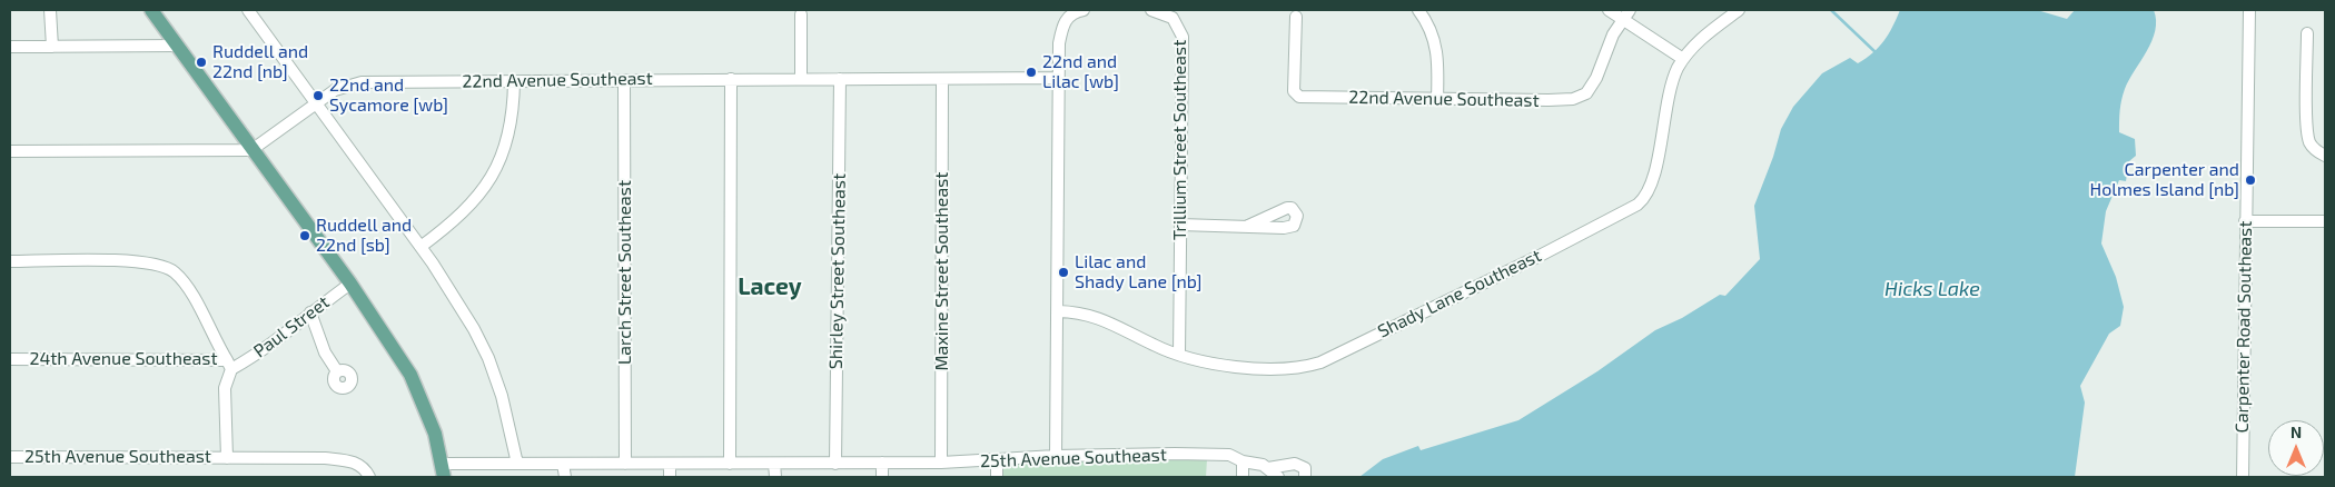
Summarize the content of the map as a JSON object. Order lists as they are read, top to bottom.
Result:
{
  "streets": {
    "street": [
      "22nd Avenue Southeast",
      "Trillium Street Southeast",
      "Shirley Street Southeast",
      "Maxine Street Southeast",
      "Larch Street Southeast",
      "Shady Lane Southeast",
      "Paul Street",
      "Carpenter Road Southeast",
      "24th Avenue Southeast",
      "25th Avenue Southeast"
    ]
  },
  "crossings": [
    ["22nd Avenue Southeast", "Shirley Street Southeast"],
    ["22nd Avenue Southeast", "Maxine Street Southeast"],
    ["22nd Avenue Southeast", "Larch Street Southeast"],
    ["Trillium Street Southeast", "Shady Lane Southeast"],
    ["Shirley Street Southeast", "25th Avenue Southeast"],
    ["Maxine Street Southeast", "25th Avenue Southeast"],
    ["Larch Street Southeast", "25th Avenue Southeast"],
    ["Paul Street", "24th Avenue Southeast"],
    ["Paul Street", "25th Avenue Southeast"],
    ["24th Avenue Southeast", "25th Avenue Southeast"]
  ],
  "districts": ["Lacey"],
  "water": ["Hicks Lake"],
  "places": [
    "Ruddell and 22nd [nb]",
    "22nd and Lilac [wb]",
    "22nd and Sycamore [wb]",
    "Carpenter and Holmes Island [nb]",
    "Ruddell and 22nd [sb]",
    "Lilac and Shady Lane [nb]"
  ],
  "north": "top"
}
